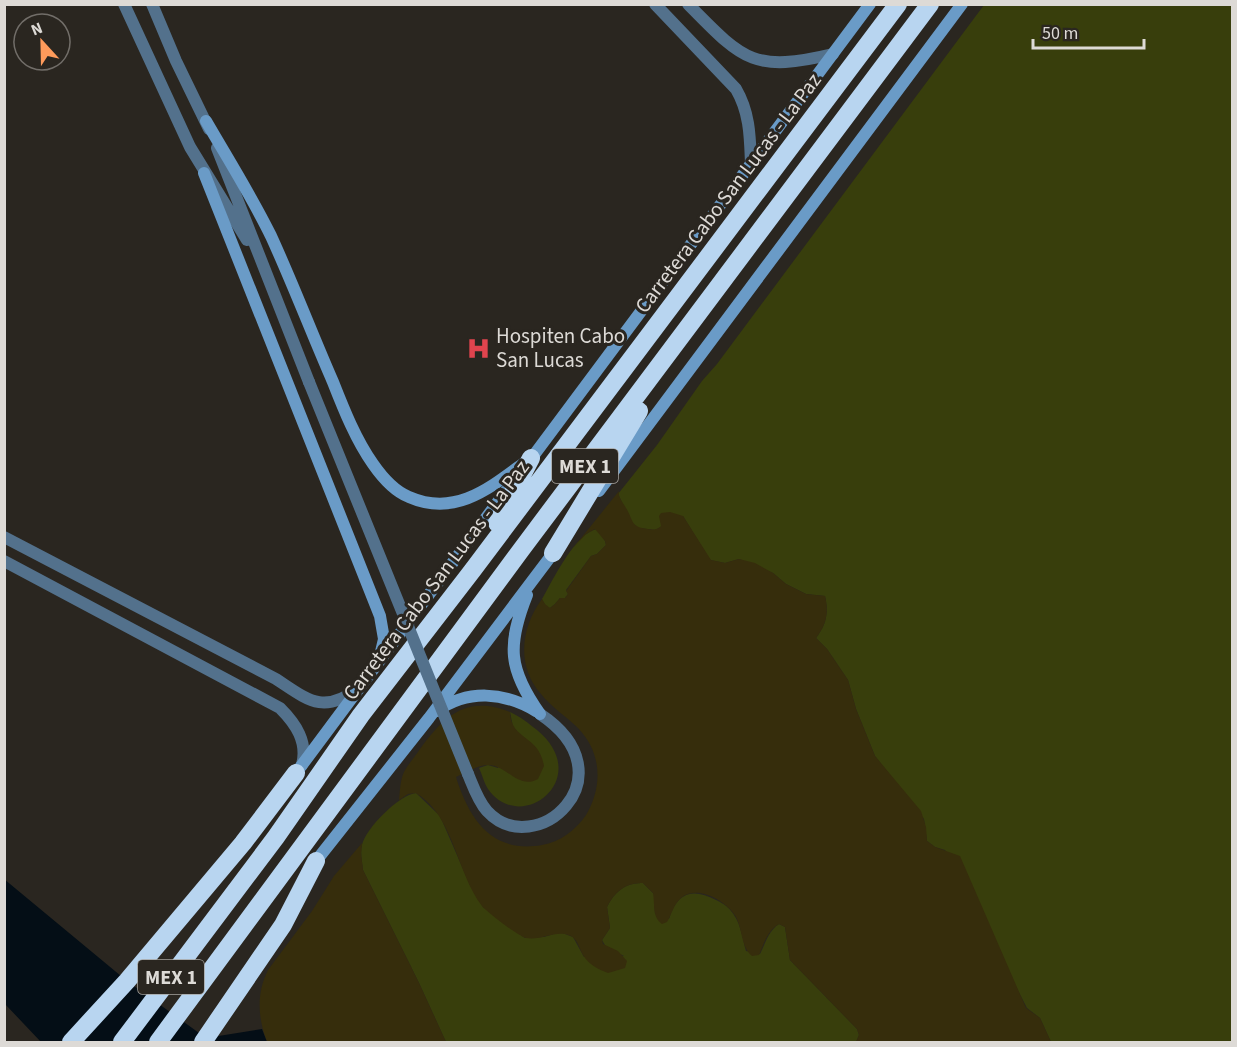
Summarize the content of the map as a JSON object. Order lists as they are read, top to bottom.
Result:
{
  "streets": {
    "highway": ["Carretera Cabo San Lucas - La Paz", "MEX 1"]
  },
  "places": {
    "hospital": ["Hospiten Cabo San Lucas"]
  },
  "scale_bar": "50 m",
  "north": "top"
}
